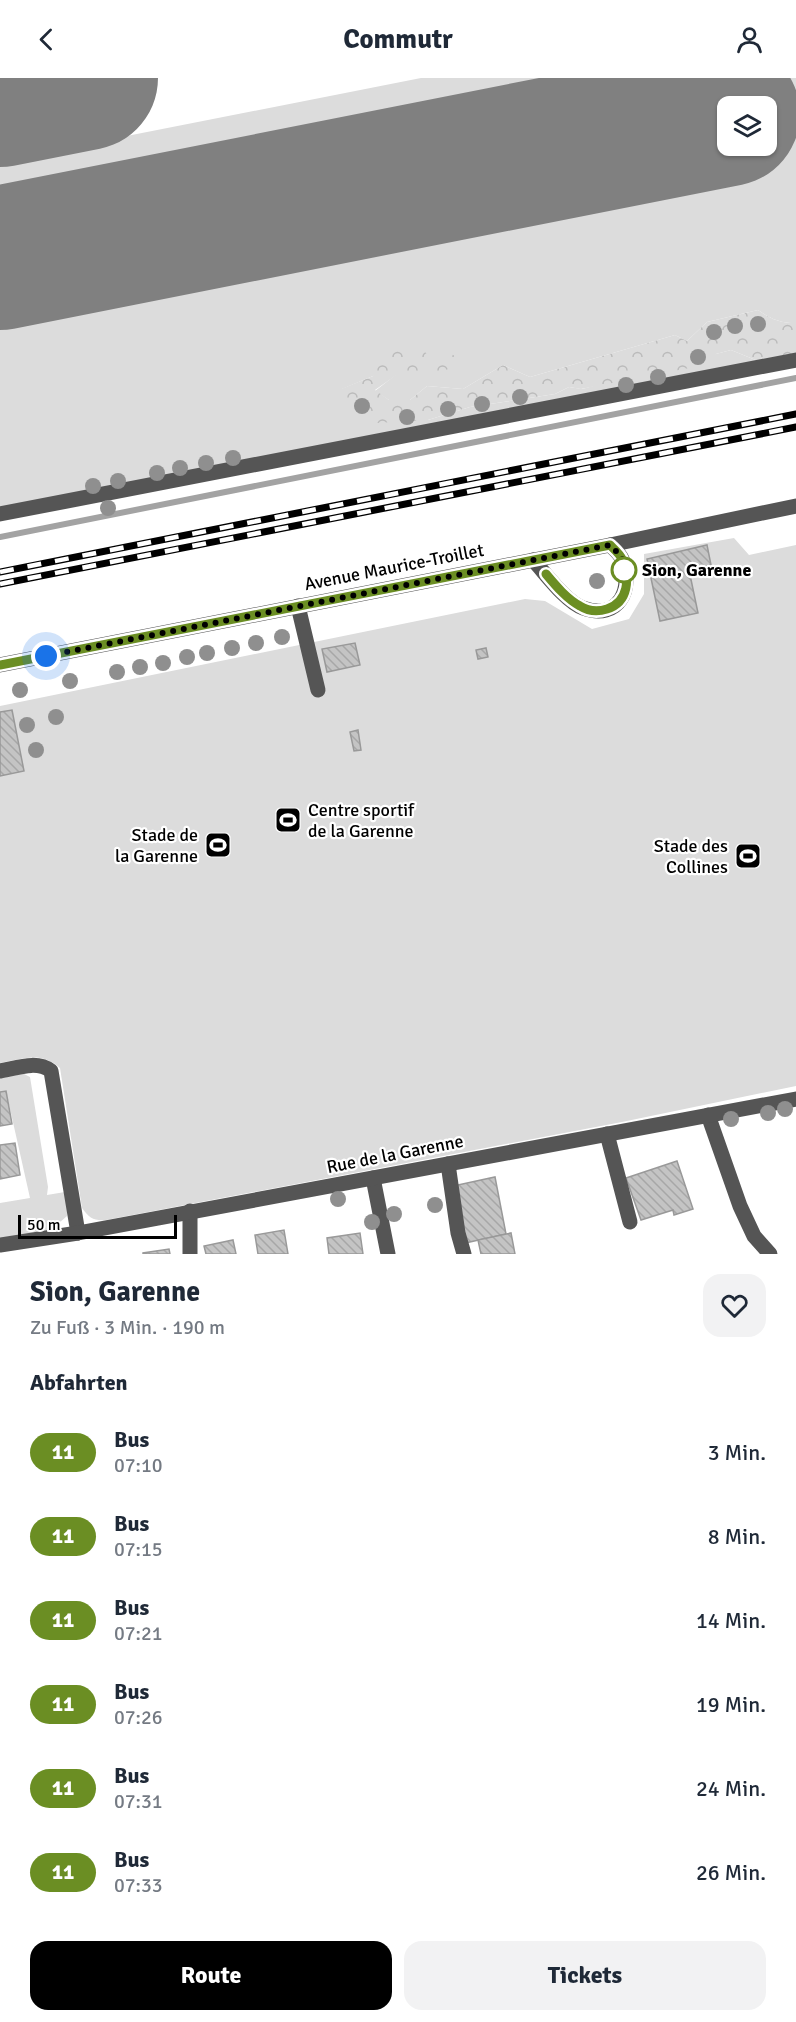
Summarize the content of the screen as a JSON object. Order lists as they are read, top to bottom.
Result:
{
  "streets": {
    "street": ["Avenue Maurice-Troillet", "Rue de la Garenne"]
  },
  "places": {
    "other": ["Sion, Garenne"],
    "sports": ["Centre sportif de la Garenne", "Stade de la Garenne", "Stade des Collines"]
  },
  "lines": ["bus line 11"],
  "scale_bar": "50 m",
  "page": {
    "header": "Commutr",
    "scale": "50 m",
    "heading": [
      ["Sion, Garenne", "Zu Fuß · 3 Min. · 190 m"],
      "Abfahrten"
    ],
    "list": [
      {
        "mark": "11",
        "name": "Bus",
        "note": "07:10",
        "value": "3 Min."
      },
      {
        "mark": "11",
        "name": "Bus",
        "note": "07:15",
        "value": "8 Min."
      },
      {
        "mark": "11",
        "name": "Bus",
        "note": "07:21",
        "value": "14 Min."
      },
      {
        "mark": "11",
        "name": "Bus",
        "note": "07:26",
        "value": "19 Min."
      },
      {
        "mark": "11",
        "name": "Bus",
        "note": "07:31",
        "value": "24 Min."
      },
      {
        "mark": "11",
        "name": "Bus",
        "note": "07:33",
        "value": "26 Min."
      }
    ],
    "buttons": ["Route", "Tickets"]
  }
}
